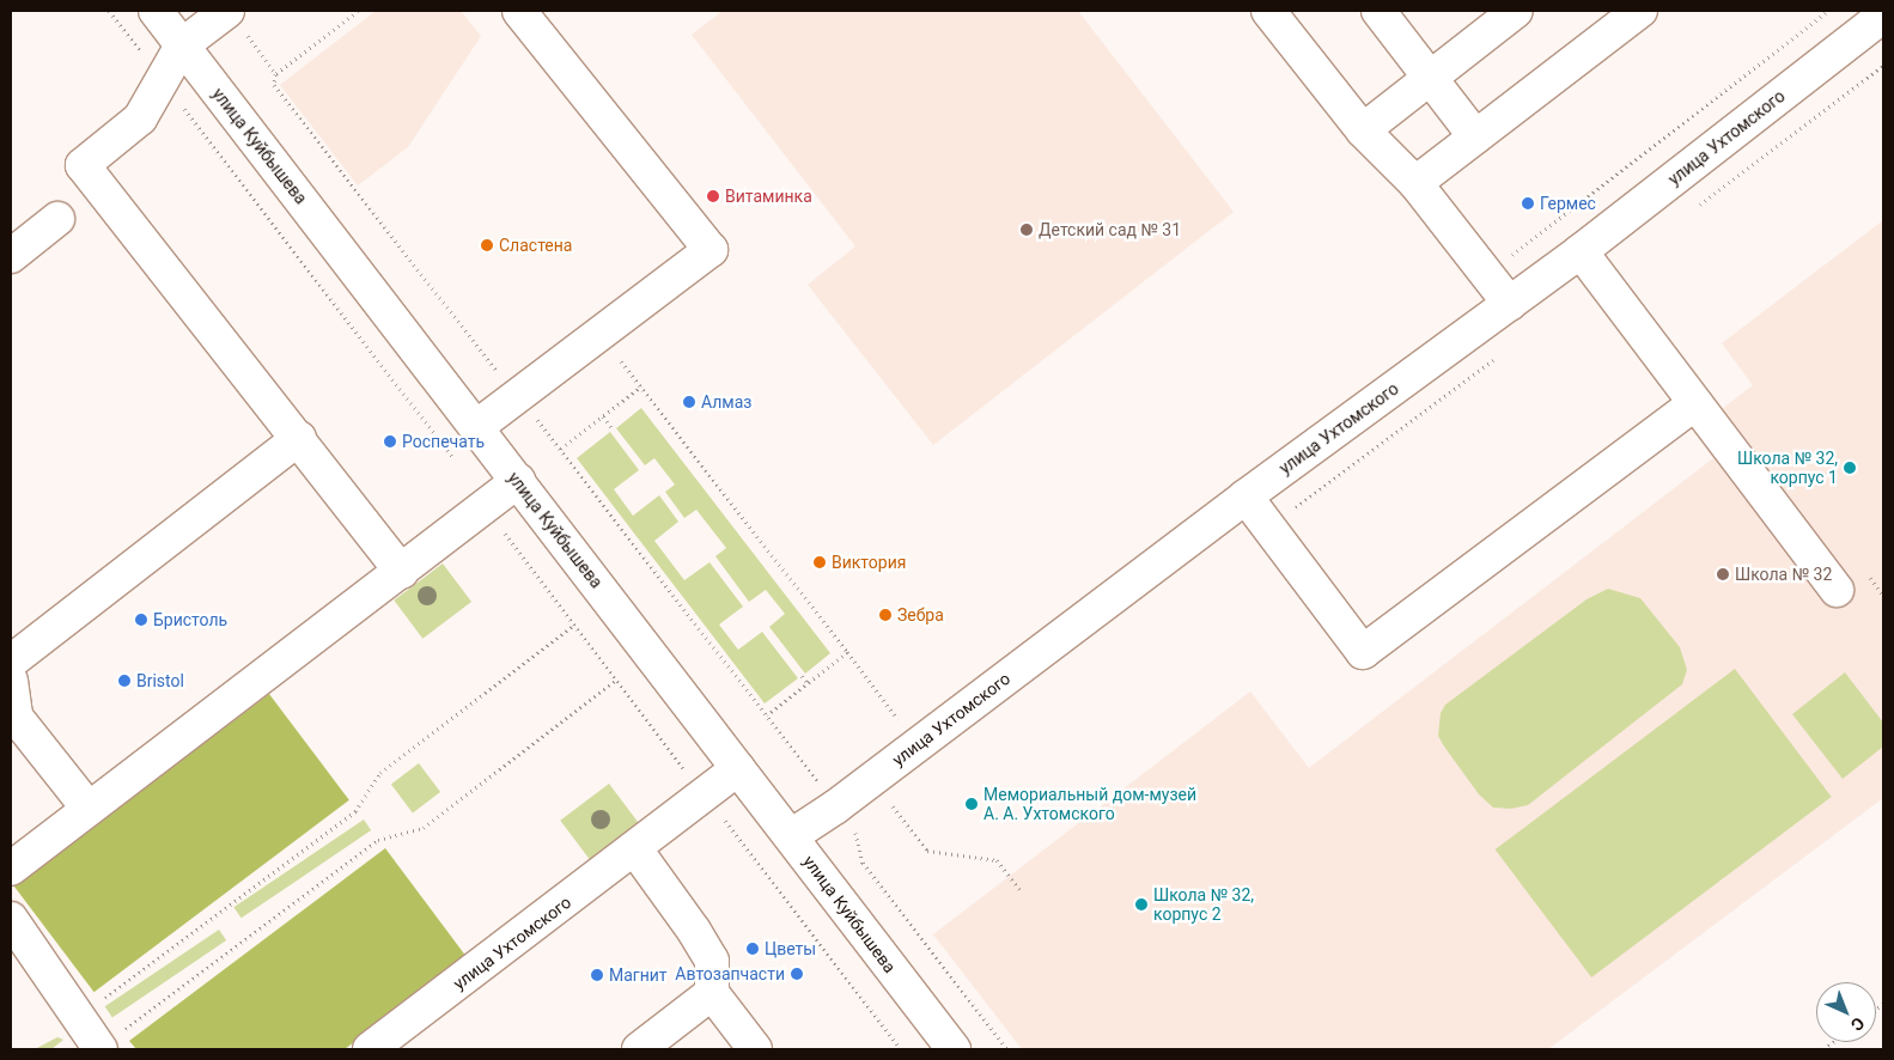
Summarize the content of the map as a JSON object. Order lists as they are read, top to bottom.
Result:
{
  "streets": {
    "street": ["улица Ухтомского", "улица Куйбышева"]
  },
  "crossings": [
    ["улица Ухтомского", "улица Куйбышева"]
  ],
  "places": [
    "Витаминка",
    "Гермес",
    "Детский сад № 31",
    "Сластена",
    "Алмаз",
    "Роспечать",
    "Школа № 32, корпус 1",
    "Виктория",
    "Школа № 32",
    "Зебра",
    "Бристоль",
    "Bristol",
    "Мемориальный дом-музей А. А. Ухтомского",
    "Школа № 32, корпус 2",
    "Цветы",
    "Автозапчасти",
    "Магнит"
  ],
  "north": "bottom right"
}
